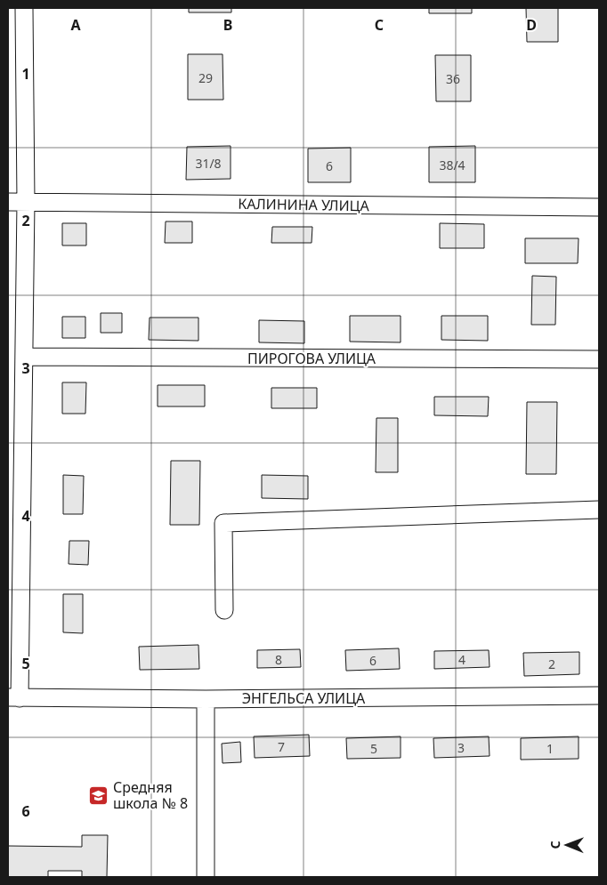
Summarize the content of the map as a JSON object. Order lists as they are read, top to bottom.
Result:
{
  "streets": {
    "street": ["КАЛИНИНА УЛИЦА", "ПИРОГОВА УЛИЦА", "ЭНГЕЛЬСА УЛИЦА"]
  },
  "places": {
    "school or university": ["Средняя школа № 8"]
  },
  "house_numbers": [
    "29",
    "36",
    "31/8",
    "38/4",
    "6",
    "8",
    "4",
    "6",
    "2",
    "7",
    "3",
    "5",
    "1"
  ],
  "north": "left",
  "grid": {
    "columns": [
      "A",
      "B",
      "C",
      "D"
    ],
    "rows": [
      "1",
      "2",
      "3",
      "4",
      "5",
      "6"
    ]
  }
}
